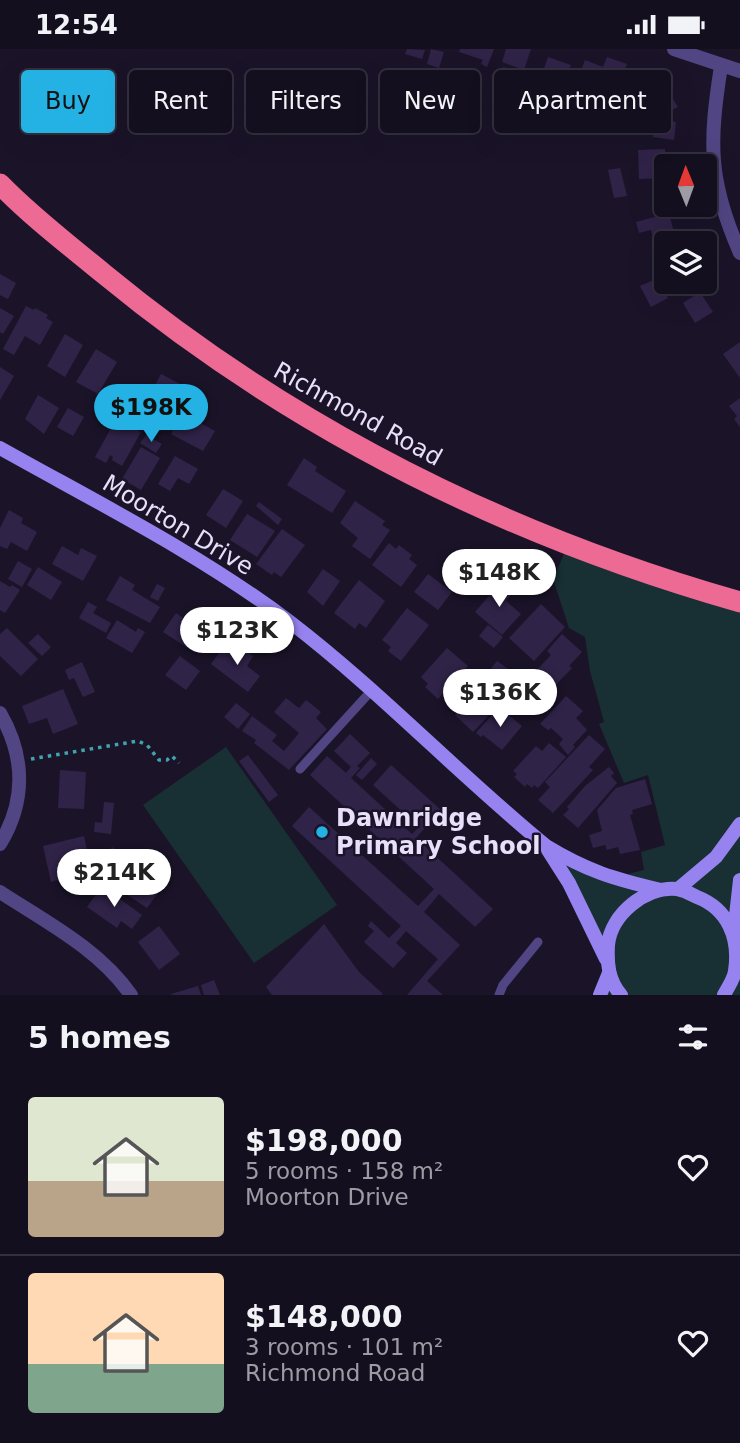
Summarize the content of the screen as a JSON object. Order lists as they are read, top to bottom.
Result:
{
  "streets": {
    "highway": ["Richmond Road"],
    "street": ["Moorton Drive"]
  },
  "places": ["Dawnridge Primary School"],
  "north": "top",
  "page": {
    "status": "12:54",
    "chip": [
      "Buy",
      "Rent",
      "Filters",
      "New",
      "Apartment"
    ],
    "price": [
      "$198K",
      "$148K",
      "$123K",
      "$136K",
      "$214K"
    ],
    "heading": "5 homes",
    "list": [
      {
        "name": "$198,000",
        "note": "5 rooms · 158 m² · Moorton Drive"
      },
      {
        "name": "$148,000",
        "note": "3 rooms · 101 m² · Richmond Road"
      }
    ]
  }
}
